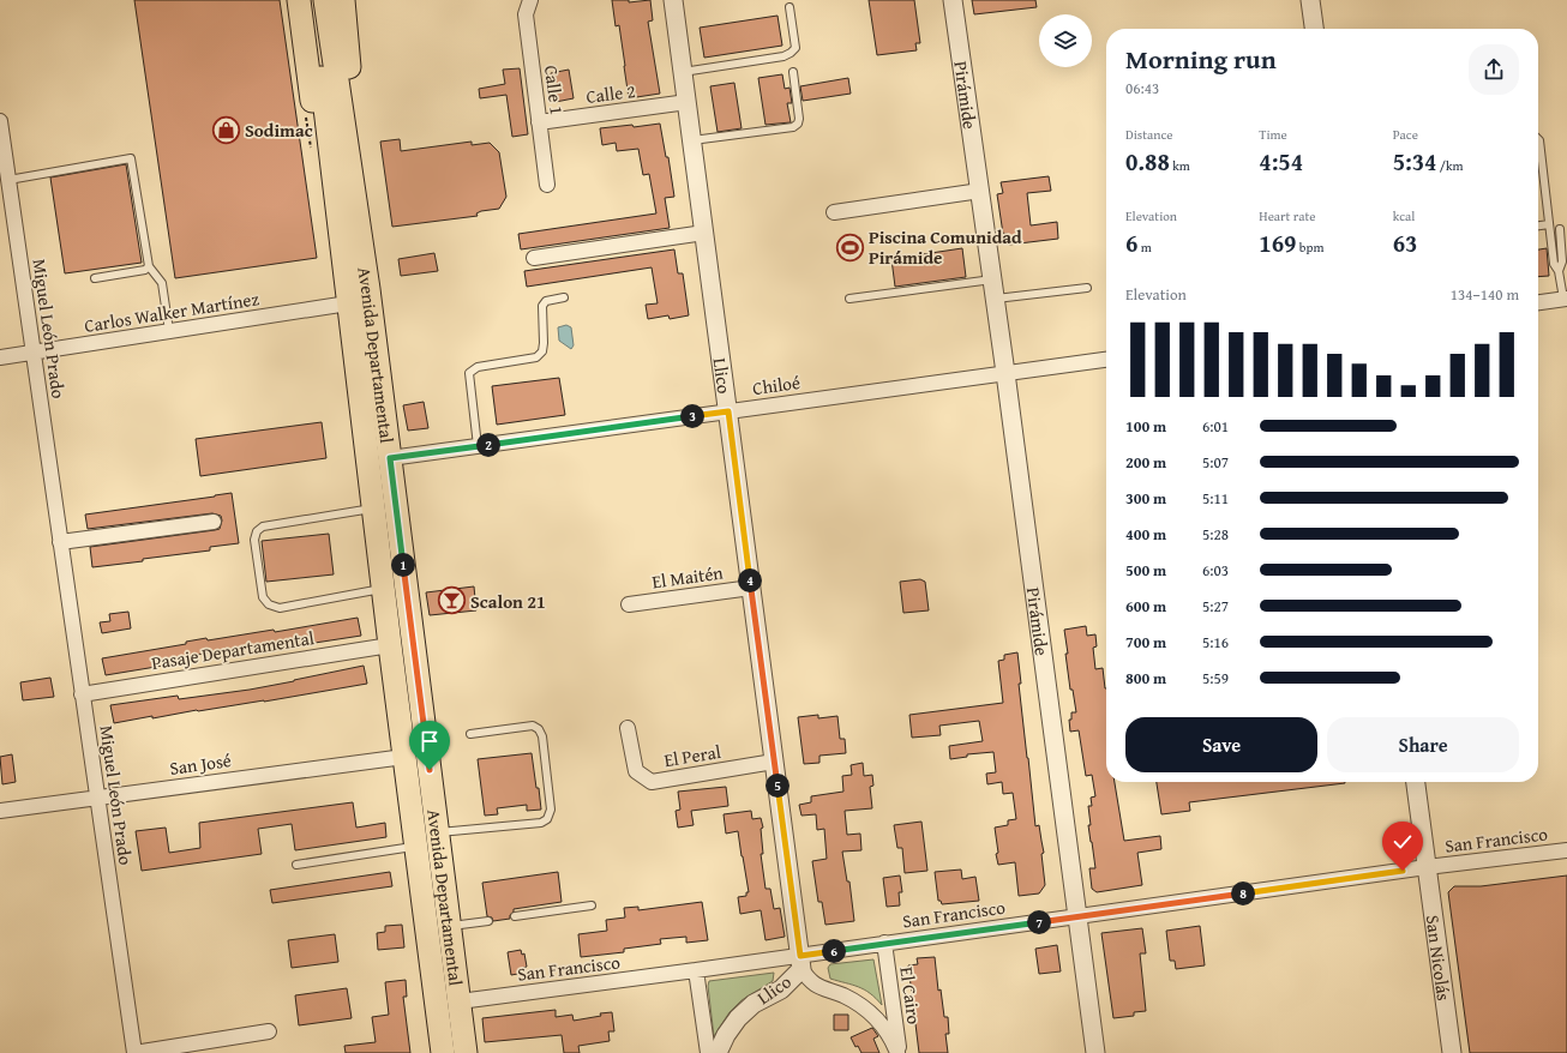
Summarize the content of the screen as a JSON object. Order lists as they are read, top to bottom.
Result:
{
  "streets": {
    "main road": ["Avenida Departamental"],
    "street": [
      "Calle 1",
      "Calle 2",
      "Pirámide",
      "Carlos Walker Martínez",
      "Miguel León Prado",
      "Llico",
      "Chiloé",
      "El Maitén",
      "Pasaje Departamental",
      "El Peral",
      "San José",
      "San Francisco",
      "San Nicolás",
      "El Cairo"
    ]
  },
  "crossings": [
    ["Calle 1", "Calle 2"],
    ["Calle 2", "Llico"],
    ["Pirámide", "Chiloé"],
    ["Pirámide", "San Francisco"],
    ["Carlos Walker Martínez", "Miguel León Prado"],
    ["Carlos Walker Martínez", "Avenida Departamental"],
    ["Miguel León Prado", "Pasaje Departamental"],
    ["Miguel León Prado", "San José"],
    ["Avenida Departamental", "Chiloé"],
    ["Avenida Departamental", "Pasaje Departamental"],
    ["Avenida Departamental", "San José"],
    ["Avenida Departamental", "San Francisco"],
    ["Llico", "Chiloé"],
    ["Llico", "El Maitén"],
    ["Llico", "El Peral"],
    ["Llico", "San Francisco"],
    ["Llico", "El Cairo"],
    ["San Francisco", "San Nicolás"],
    ["San Francisco", "El Cairo"]
  ],
  "places": {
    "shop": ["Sodimac"],
    "sports": ["Piscina Comunidad Pirámide"],
    "bar": ["Scalon 21"]
  },
  "page": {
    "heading": ["Morning run", "06:43"],
    "stats": [
      ["Distance", "0.88 km"],
      ["Time", "4:54"],
      ["Pace", "5:34 /km"],
      ["Elevation", "6 m"],
      ["Heart rate", "169 bpm"],
      ["kcal", "63"]
    ],
    "chart": ["Elevation", "134–140 m"],
    "pins": [
      "3",
      "2",
      "1",
      "4",
      "5",
      "8",
      "7",
      "6"
    ],
    "list": [
      {
        "name": "100 m",
        "note": "6:01"
      },
      {
        "name": "200 m",
        "note": "5:07"
      },
      {
        "name": "300 m",
        "note": "5:11"
      },
      {
        "name": "400 m",
        "note": "5:28"
      },
      {
        "name": "500 m",
        "note": "6:03"
      },
      {
        "name": "600 m",
        "note": "5:27"
      },
      {
        "name": "700 m",
        "note": "5:16"
      },
      {
        "name": "800 m",
        "note": "5:59"
      }
    ],
    "buttons": ["Save", "Share"]
  }
}
